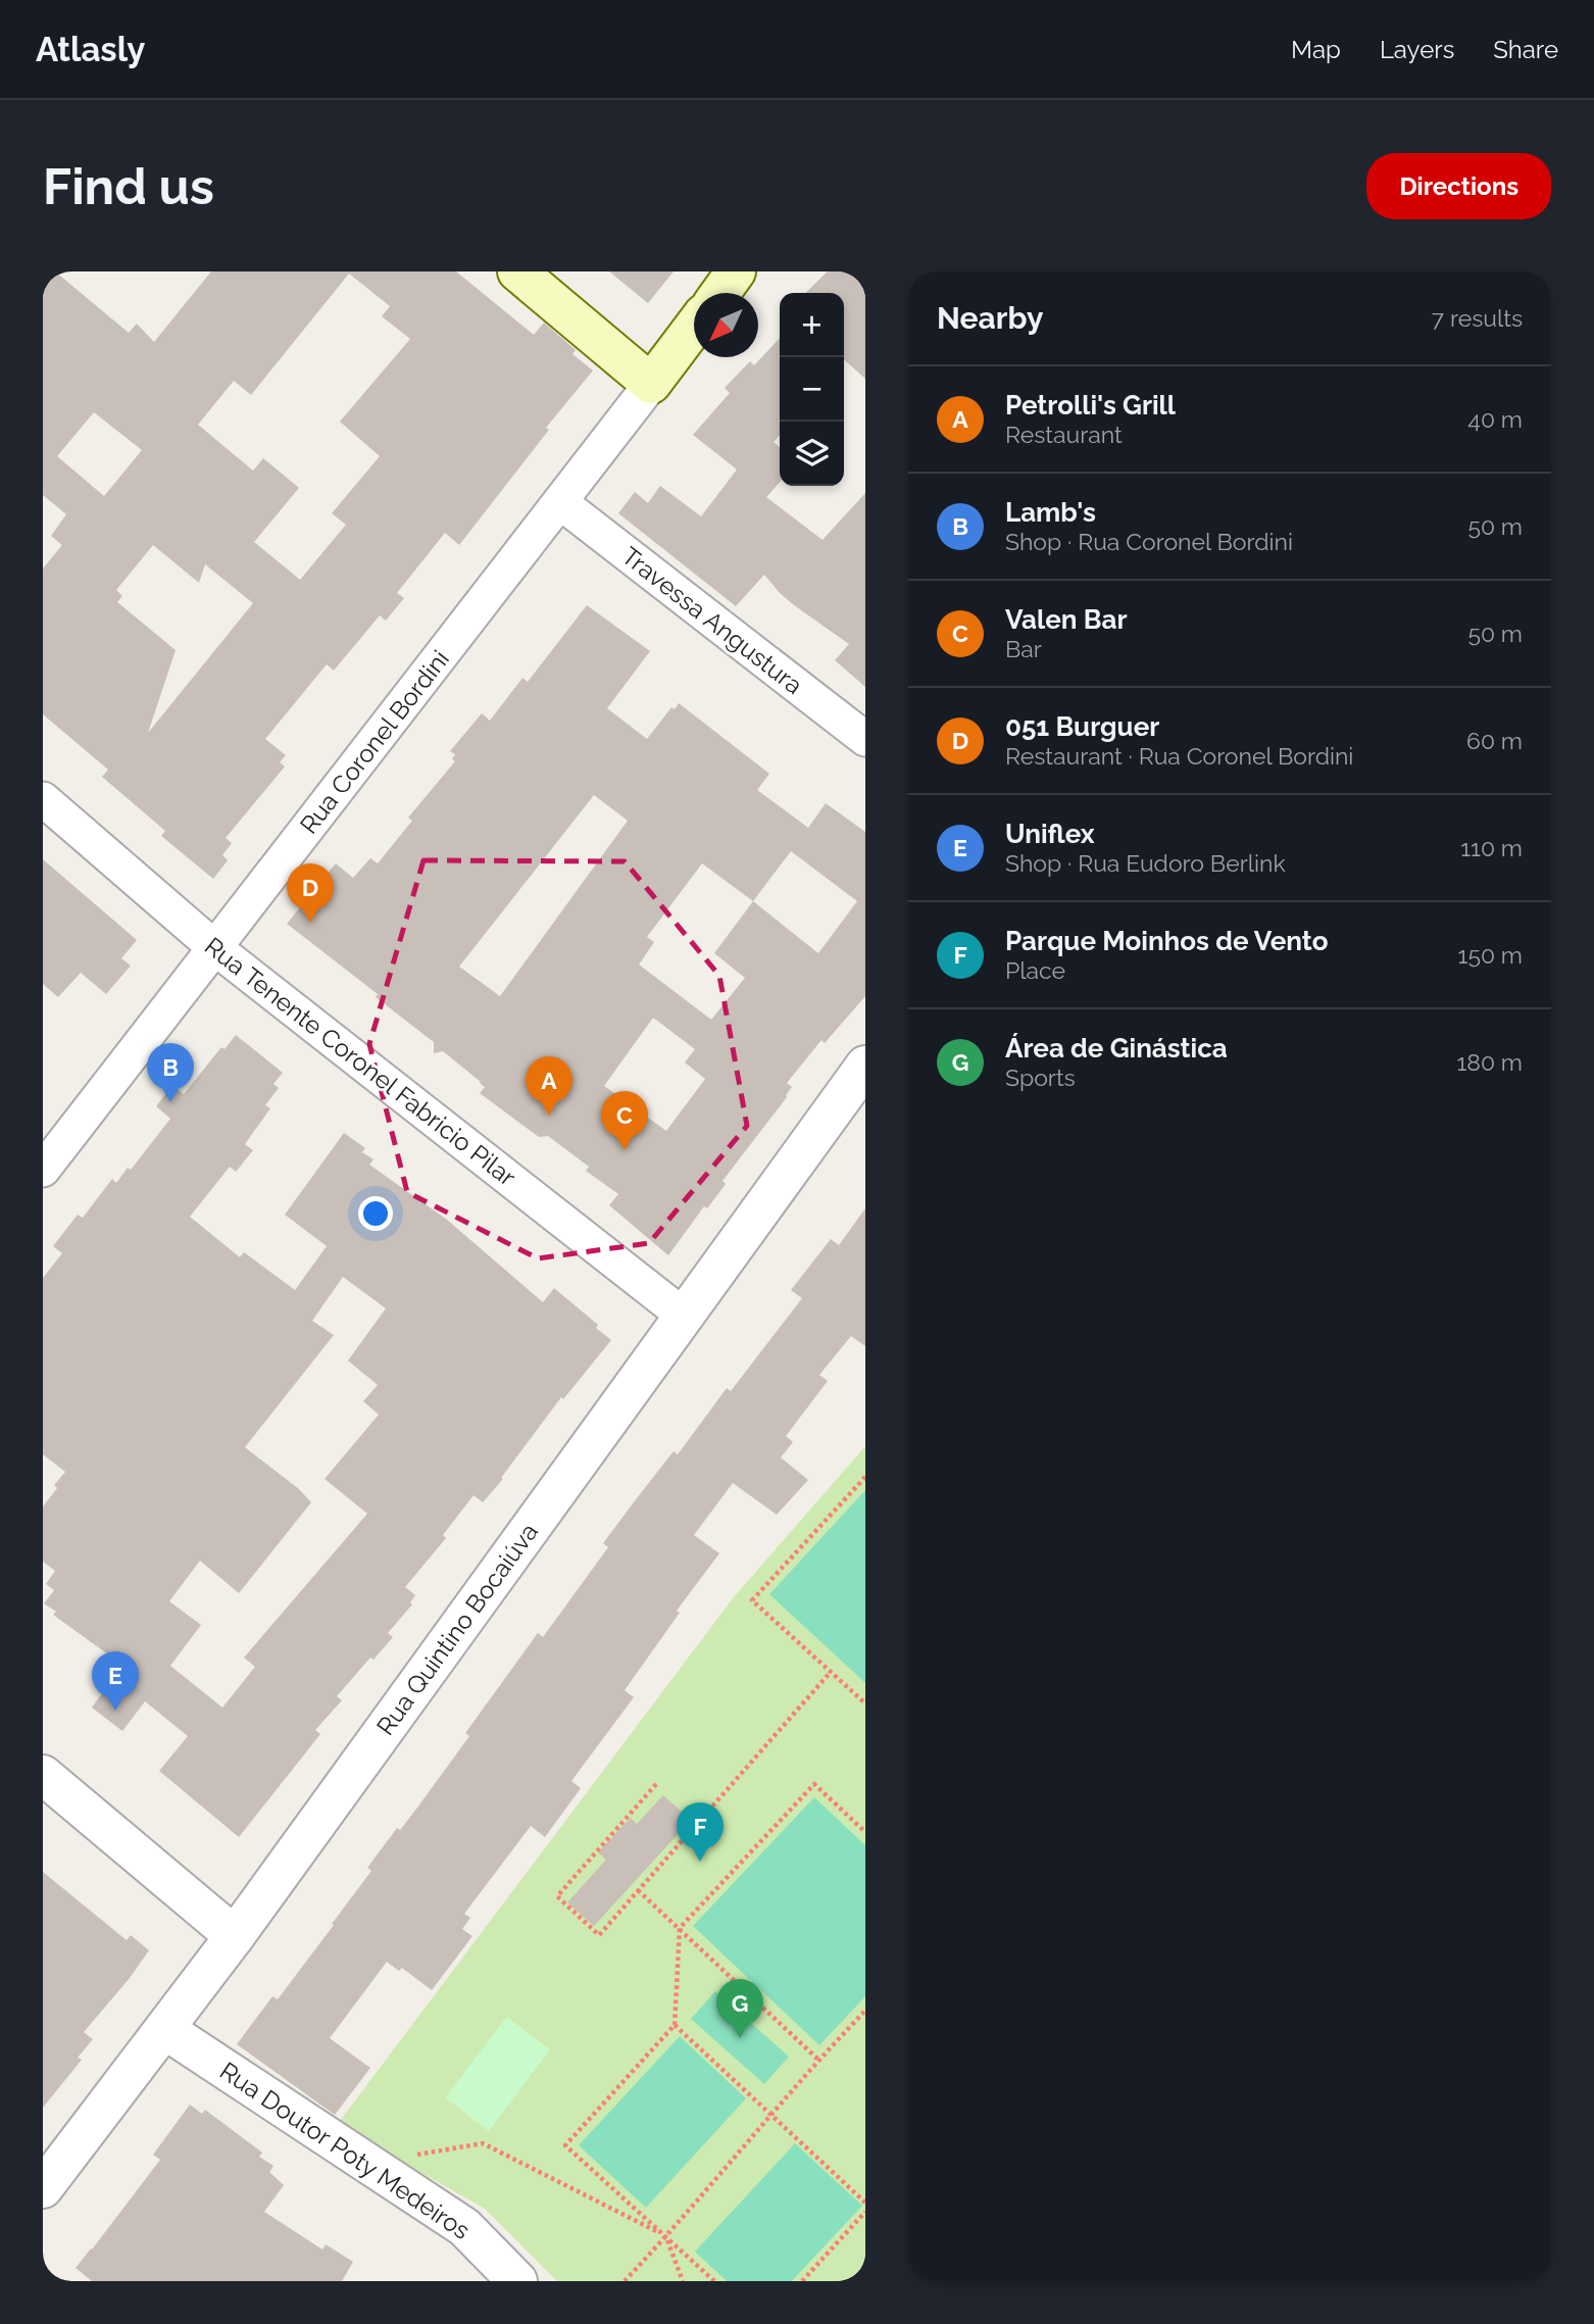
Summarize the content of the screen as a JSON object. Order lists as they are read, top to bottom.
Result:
{
  "streets": {
    "main road": ["Rua Coronel Bordini"],
    "street": [
      "Travessa Angustura",
      "Rua Tenente Coronel Fabricio Pilar",
      "Rua Quintino Bocaiúva",
      "Rua Doutor Poty Medeiros"
    ]
  },
  "crossings": [
    ["Travessa Angustura", "Rua Coronel Bordini"],
    ["Rua Coronel Bordini", "Rua Tenente Coronel Fabricio Pilar"],
    ["Rua Tenente Coronel Fabricio Pilar", "Rua Quintino Bocaiúva"],
    ["Rua Quintino Bocaiúva", "Rua Doutor Poty Medeiros"]
  ],
  "north": "bottom left",
  "page": {
    "header": "Atlasly",
    "nav": ["Map", "Layers", "Share"],
    "buttons": "Directions",
    "title": "Find us",
    "heading": ["Nearby", "7 results"],
    "map_buttons": ["+", "−"],
    "list": [
      {
        "mark": "A",
        "name": "Petrolli's Grill",
        "note": "Restaurant",
        "value": "40 m"
      },
      {
        "mark": "B",
        "name": "Lamb's",
        "note": "Shop · Rua Coronel Bordini",
        "value": "50 m"
      },
      {
        "mark": "C",
        "name": "Valen Bar",
        "note": "Bar",
        "value": "50 m"
      },
      {
        "mark": "D",
        "name": "051 Burguer",
        "note": "Restaurant · Rua Coronel Bordini",
        "value": "60 m"
      },
      {
        "mark": "E",
        "name": "Uniflex",
        "note": "Shop · Rua Eudoro Berlink",
        "value": "110 m"
      },
      {
        "mark": "F",
        "name": "Parque Moinhos de Vento",
        "note": "Place",
        "value": "150 m"
      },
      {
        "mark": "G",
        "name": "Área de Ginástica",
        "note": "Sports",
        "value": "180 m"
      }
    ],
    "pins": [
      "D",
      "B",
      "A",
      "C",
      "E",
      "F",
      "G"
    ]
  }
}
